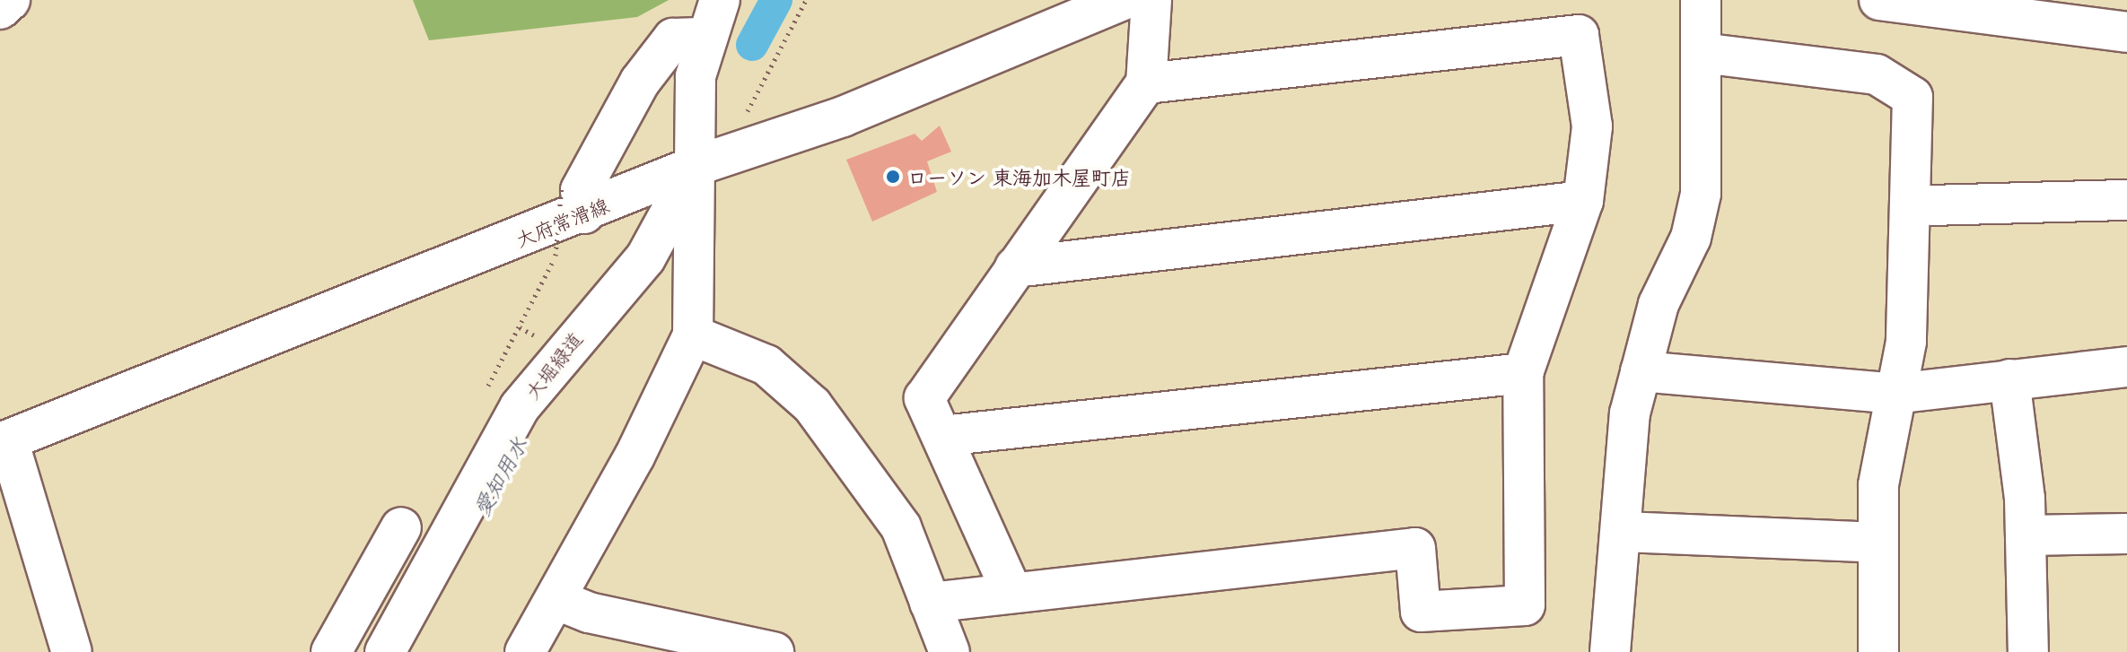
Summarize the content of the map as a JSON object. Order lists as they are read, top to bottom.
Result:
{
  "streets": {
    "street": ["大府常滑線", "大堀緑道"]
  },
  "crossings": [
    ["大府常滑線", "大堀緑道"]
  ],
  "water": ["愛知用水"],
  "places": ["ローソン 東海加木屋町店"]
}
